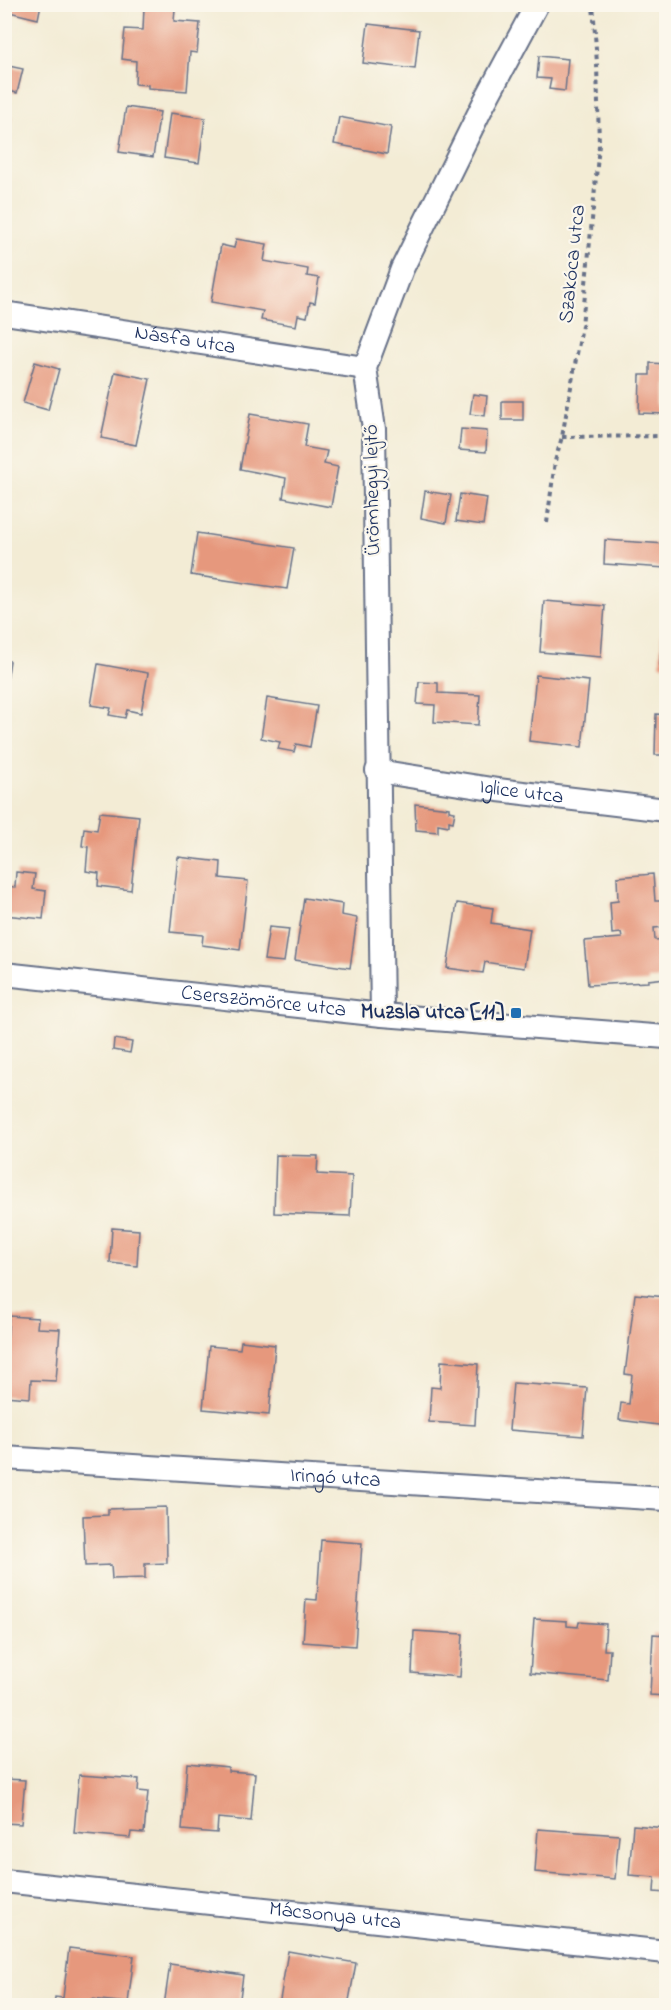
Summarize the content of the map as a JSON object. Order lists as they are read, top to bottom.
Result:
{
  "streets": {
    "street": [
      "Násfa utca",
      "Ürömhegyi lejtő",
      "Iglice utca",
      "Cserszömörce utca",
      "Iringó utca",
      "Mácsonya utca"
    ],
    "path": ["Szakóca utca"]
  },
  "crossings": [
    ["Násfa utca", "Ürömhegyi lejtő"],
    ["Ürömhegyi lejtő", "Iglice utca"],
    ["Ürömhegyi lejtő", "Cserszömörce utca"]
  ],
  "places": {
    "transit": ["Muzsla utca [11]"]
  }
}
